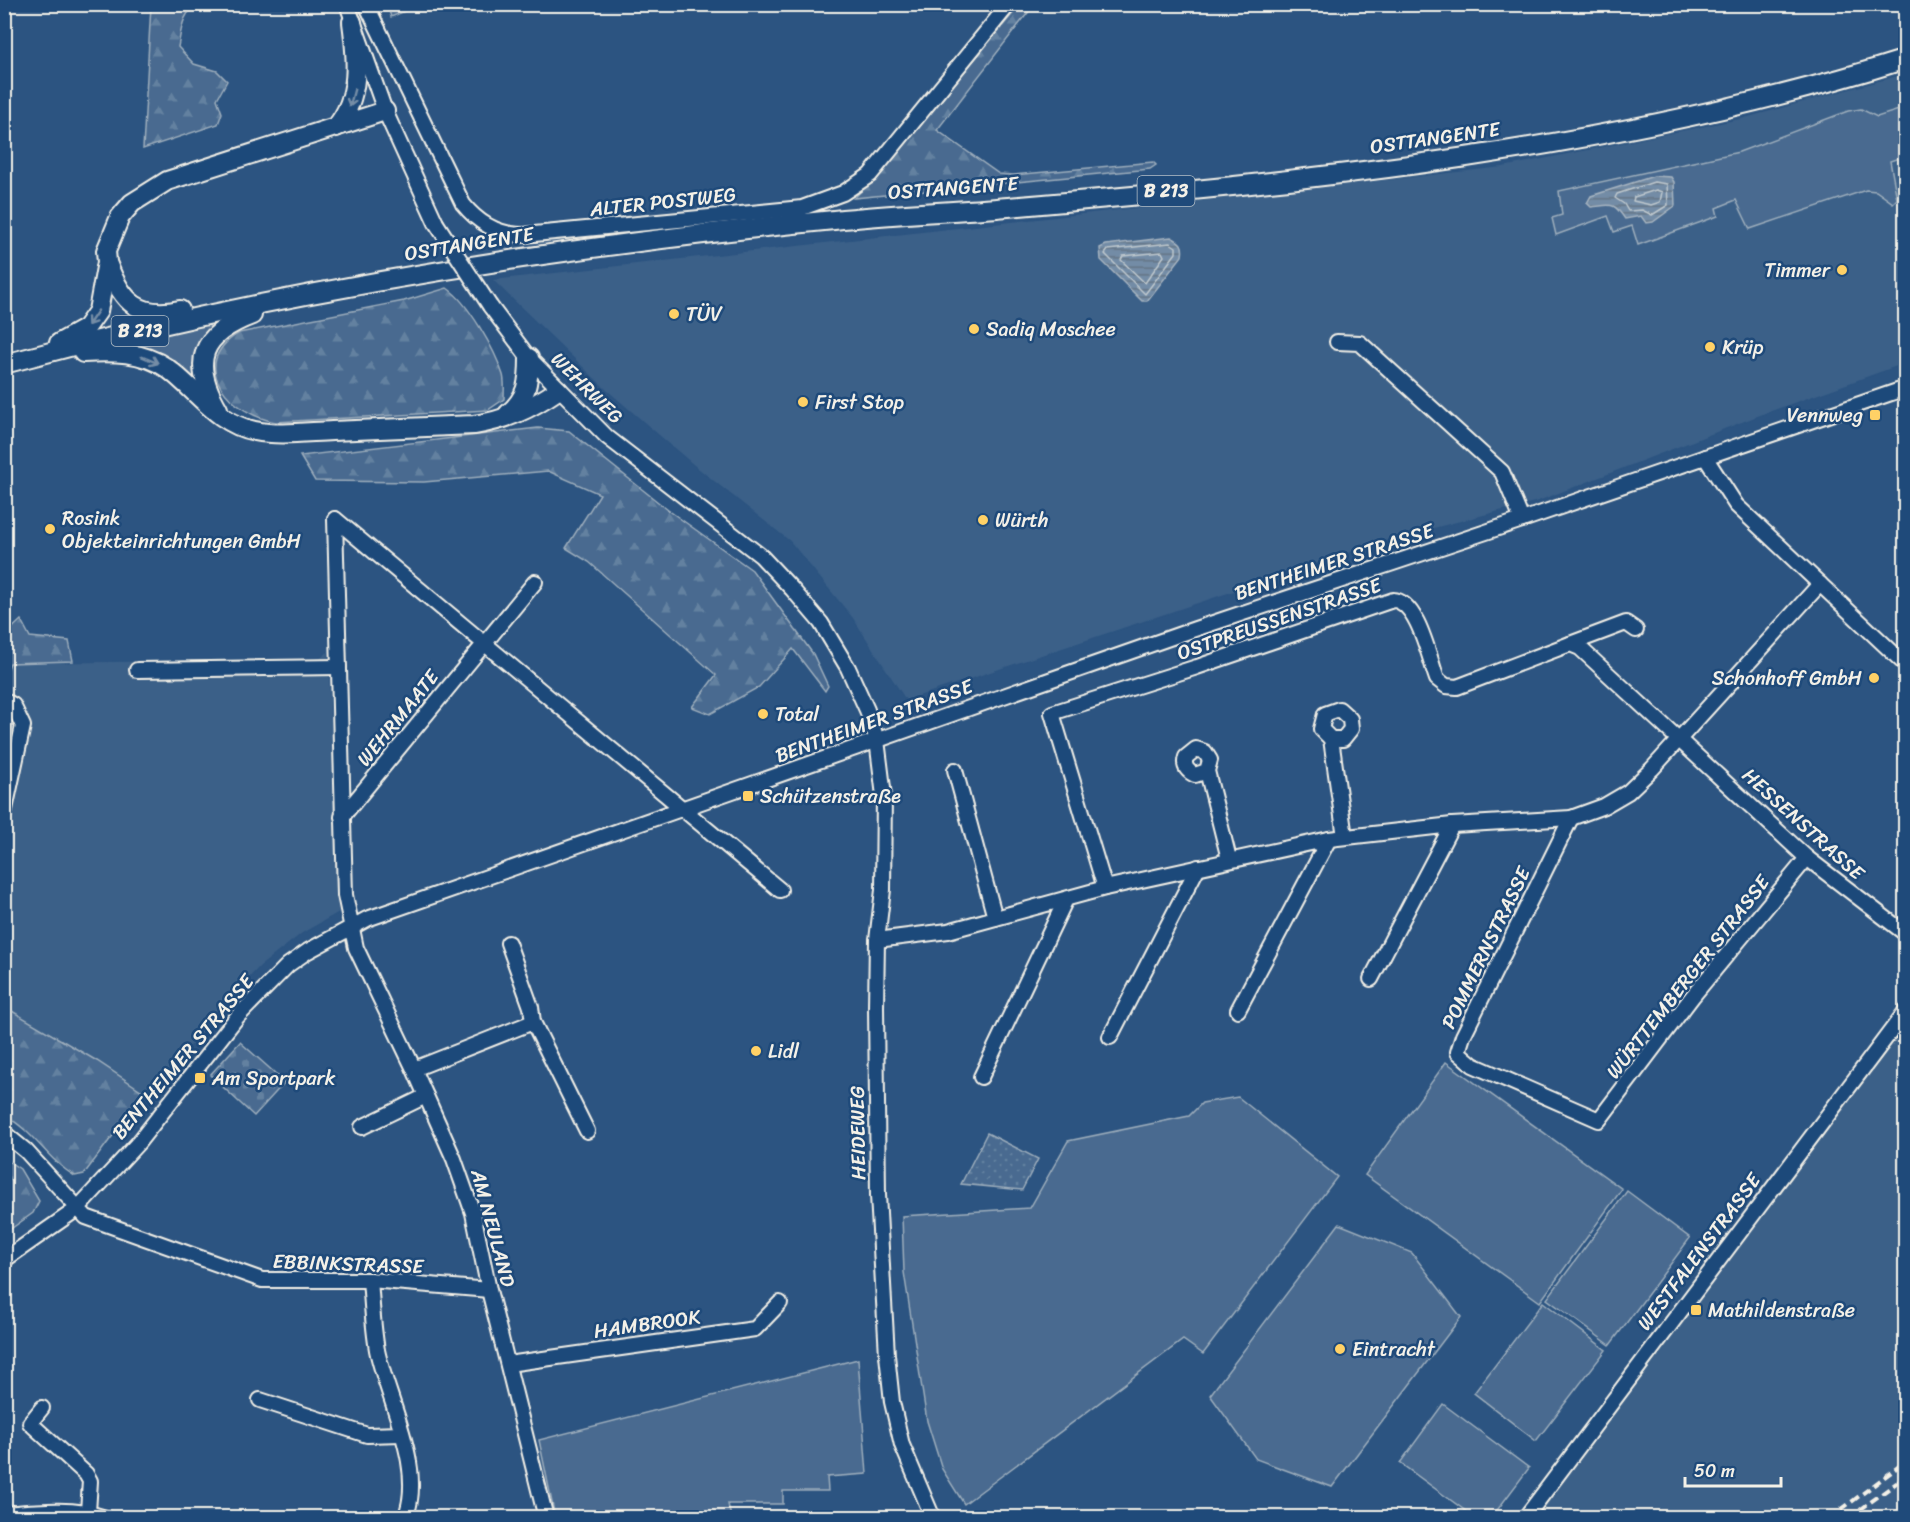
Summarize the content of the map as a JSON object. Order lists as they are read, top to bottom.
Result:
{
  "streets": {
    "main road": ["OSTTANGENTE", "B 213"],
    "street": [
      "ALTER POSTWEG",
      "WEHRWEG",
      "BENTHEIMER STRASSE",
      "OSTPREUSSENSTRASSE",
      "WEHRMAATE",
      "HESSENSTRASSE",
      "POMMERNSTRASSE",
      "WÜRTTEMBERGER STRASSE",
      "HEIDEWEG",
      "AM NEULAND",
      "WESTFALENSTRASSE",
      "EBBINKSTRASSE",
      "HAMBROOK"
    ]
  },
  "crossings": [
    ["WEHRWEG", "BENTHEIMER STRASSE"],
    ["WEHRWEG", "HEIDEWEG"],
    ["BENTHEIMER STRASSE", "WEHRMAATE"],
    ["BENTHEIMER STRASSE", "HEIDEWEG"],
    ["BENTHEIMER STRASSE", "AM NEULAND"],
    ["BENTHEIMER STRASSE", "EBBINKSTRASSE"],
    ["WEHRMAATE", "AM NEULAND"],
    ["HESSENSTRASSE", "WÜRTTEMBERGER STRASSE"],
    ["POMMERNSTRASSE", "WÜRTTEMBERGER STRASSE"],
    ["AM NEULAND", "EBBINKSTRASSE"],
    ["AM NEULAND", "HAMBROOK"]
  ],
  "places": {
    "other": [
      "Timmer",
      "TÜV",
      "Sadiq Moschee",
      "Krüp",
      "First Stop",
      "Würth",
      "Rosink Objekteinrichtungen GmbH",
      "Schonhoff GmbH",
      "Total",
      "Lidl",
      "Eintracht"
    ],
    "transit": [
      "Vennweg",
      "Schützenstraße",
      "Am Sportpark",
      "Mathildenstraße"
    ]
  },
  "scale_bar": "50 m"
}
